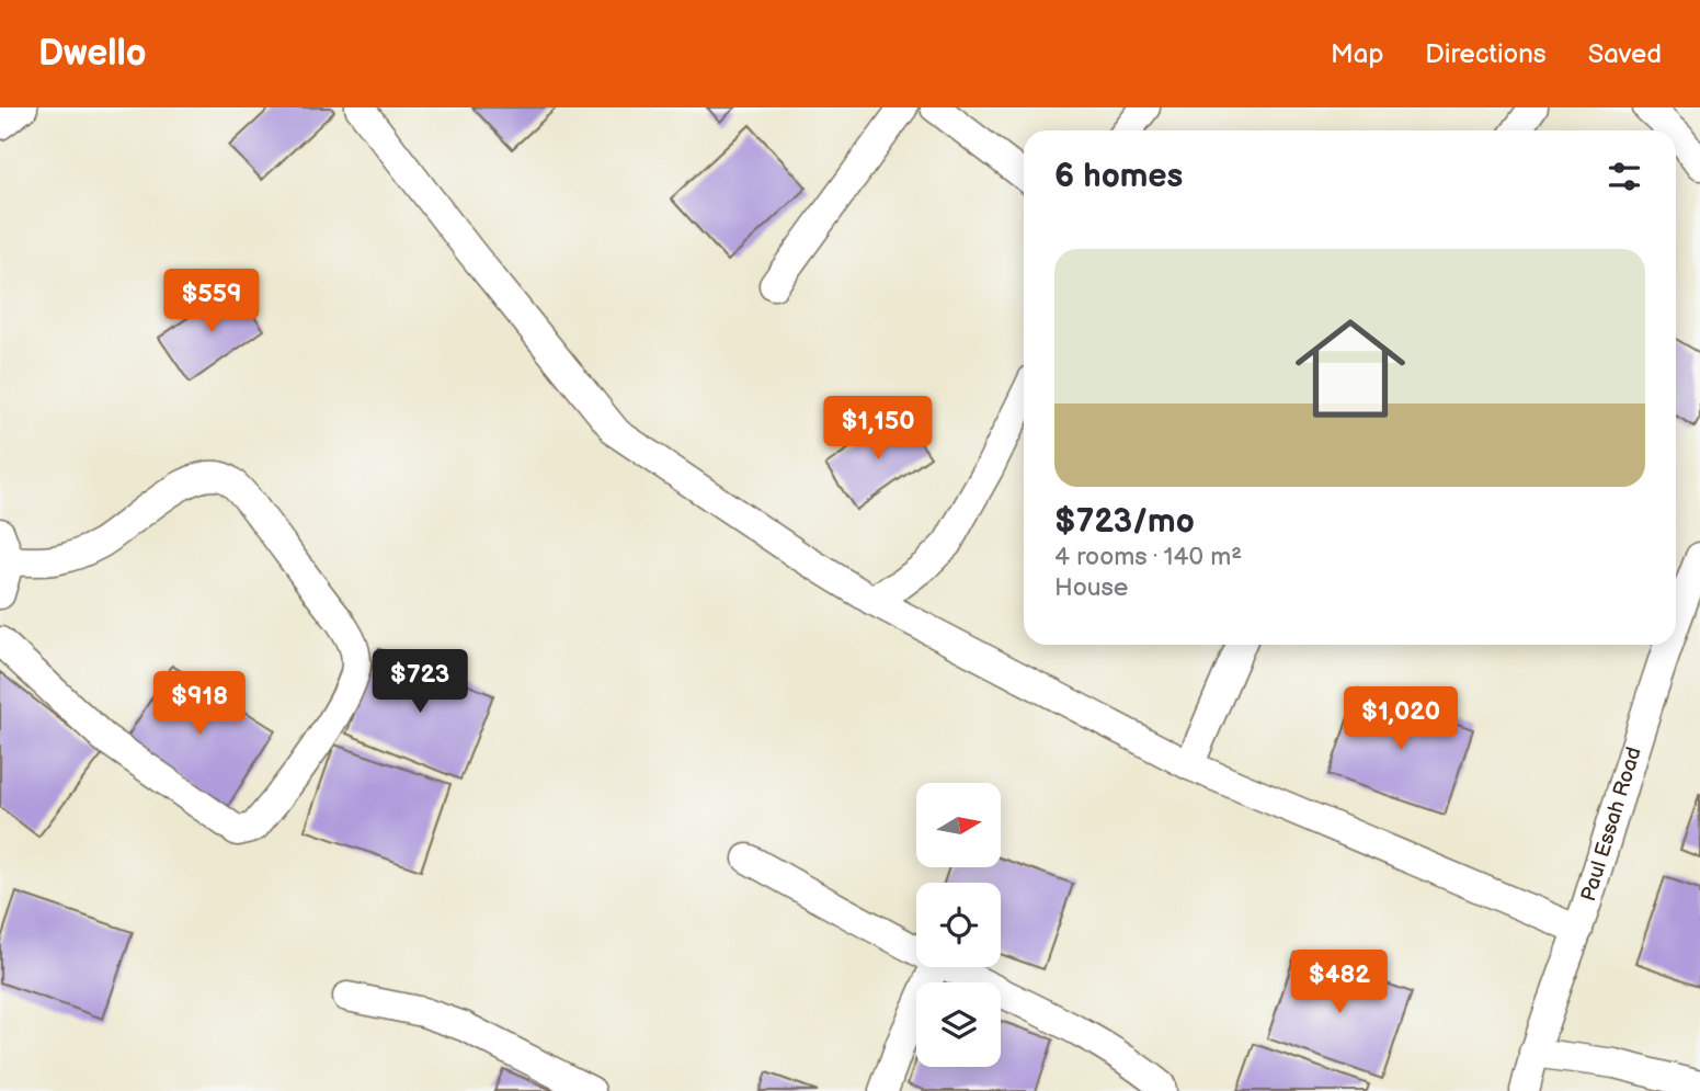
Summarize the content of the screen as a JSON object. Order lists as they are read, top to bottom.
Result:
{
  "streets": {
    "street": ["Paul Essah Road"]
  },
  "north": "right",
  "page": {
    "header": "Dwello",
    "nav": ["Map", "Directions", "Saved"],
    "heading": "6 homes",
    "list": [
      {
        "name": "$723/mo",
        "note": "4 rooms · 140 m² · House"
      }
    ],
    "price": [
      "$559",
      "$1,150",
      "$723",
      "$918",
      "$1,020",
      "$482"
    ]
  }
}
